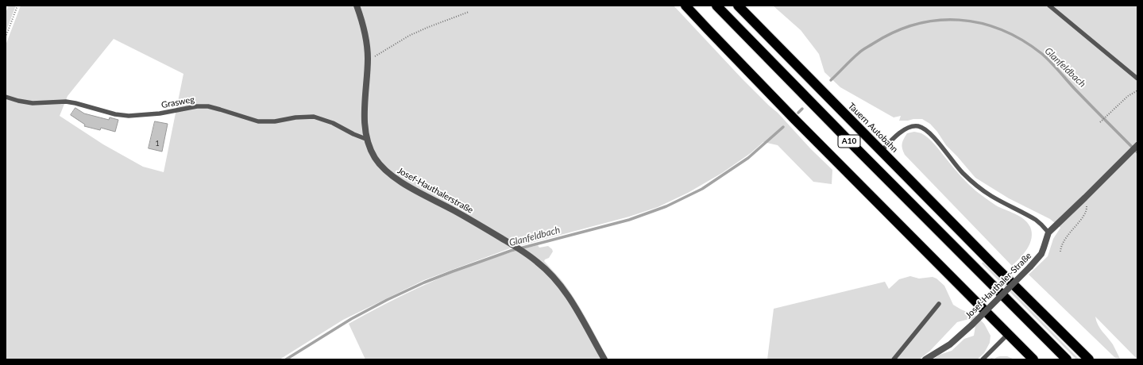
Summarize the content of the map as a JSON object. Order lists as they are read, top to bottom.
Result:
{
  "streets": {
    "highway": ["Tauern Autobahn", "A10"],
    "street": ["Josef-Hauthalerstraße", "Josef-Hauthaler-Straße"],
    "lane": ["Grasweg"]
  },
  "crossings": [
    ["Grasweg", "Josef-Hauthalerstraße"]
  ],
  "water": ["Glanfeldbach"],
  "house_numbers": ["1"]
}
